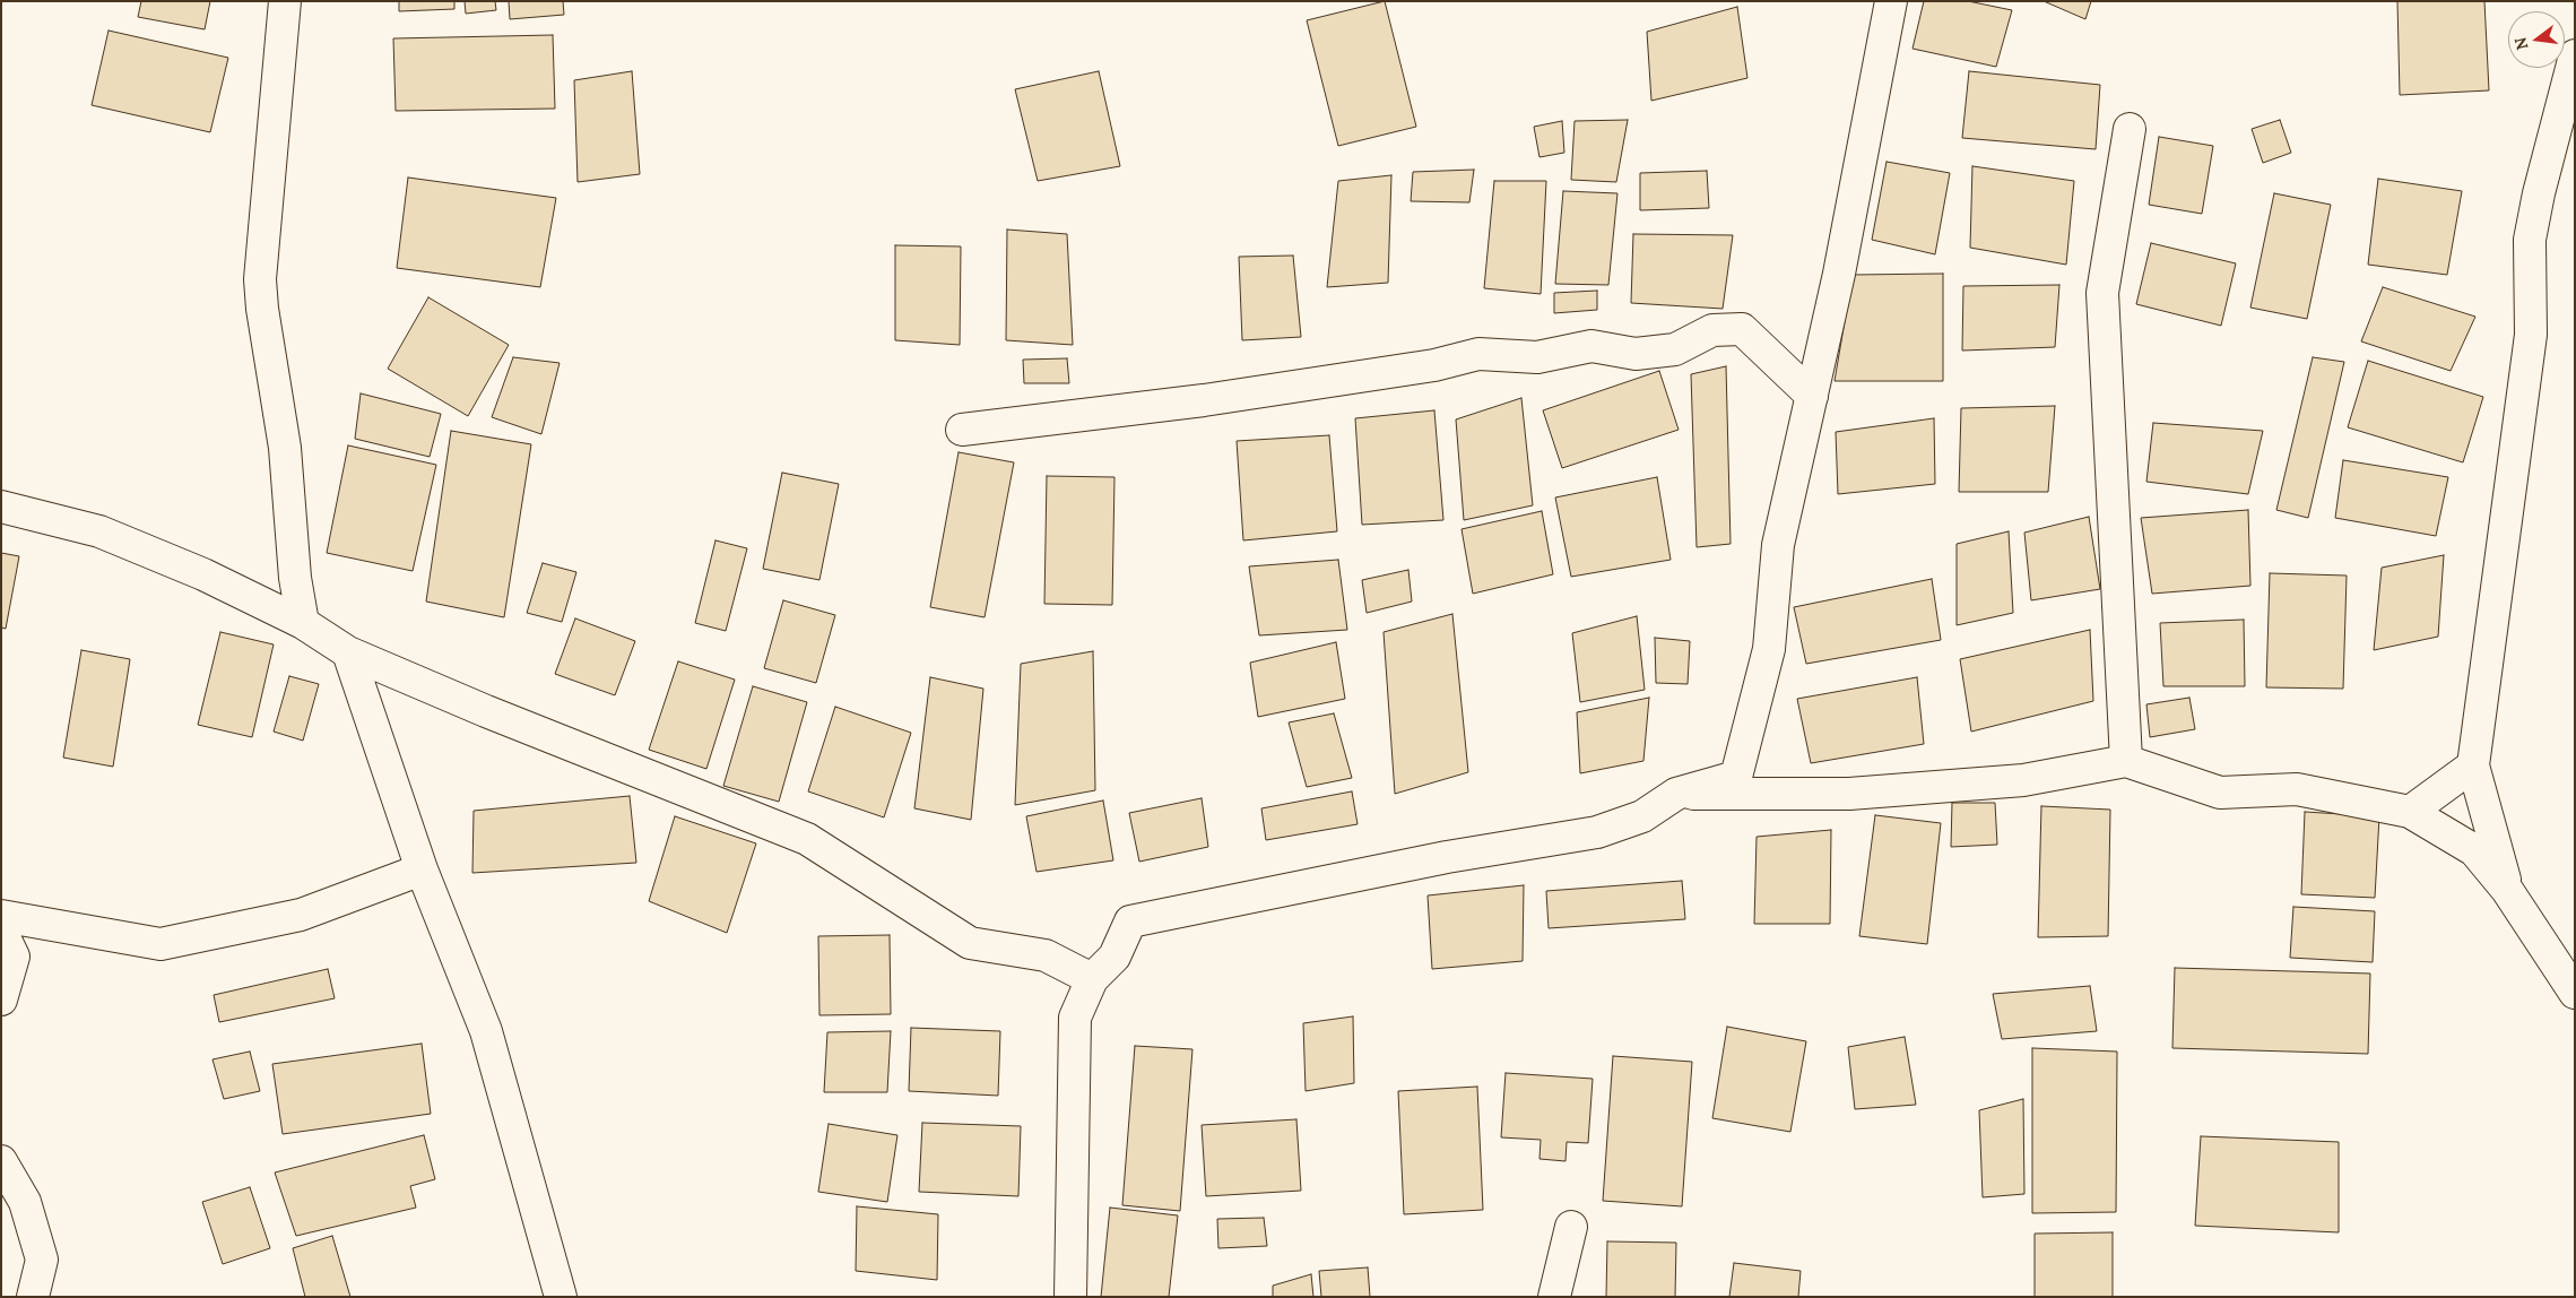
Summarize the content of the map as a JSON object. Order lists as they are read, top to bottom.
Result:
{
  "north": "left"
}
